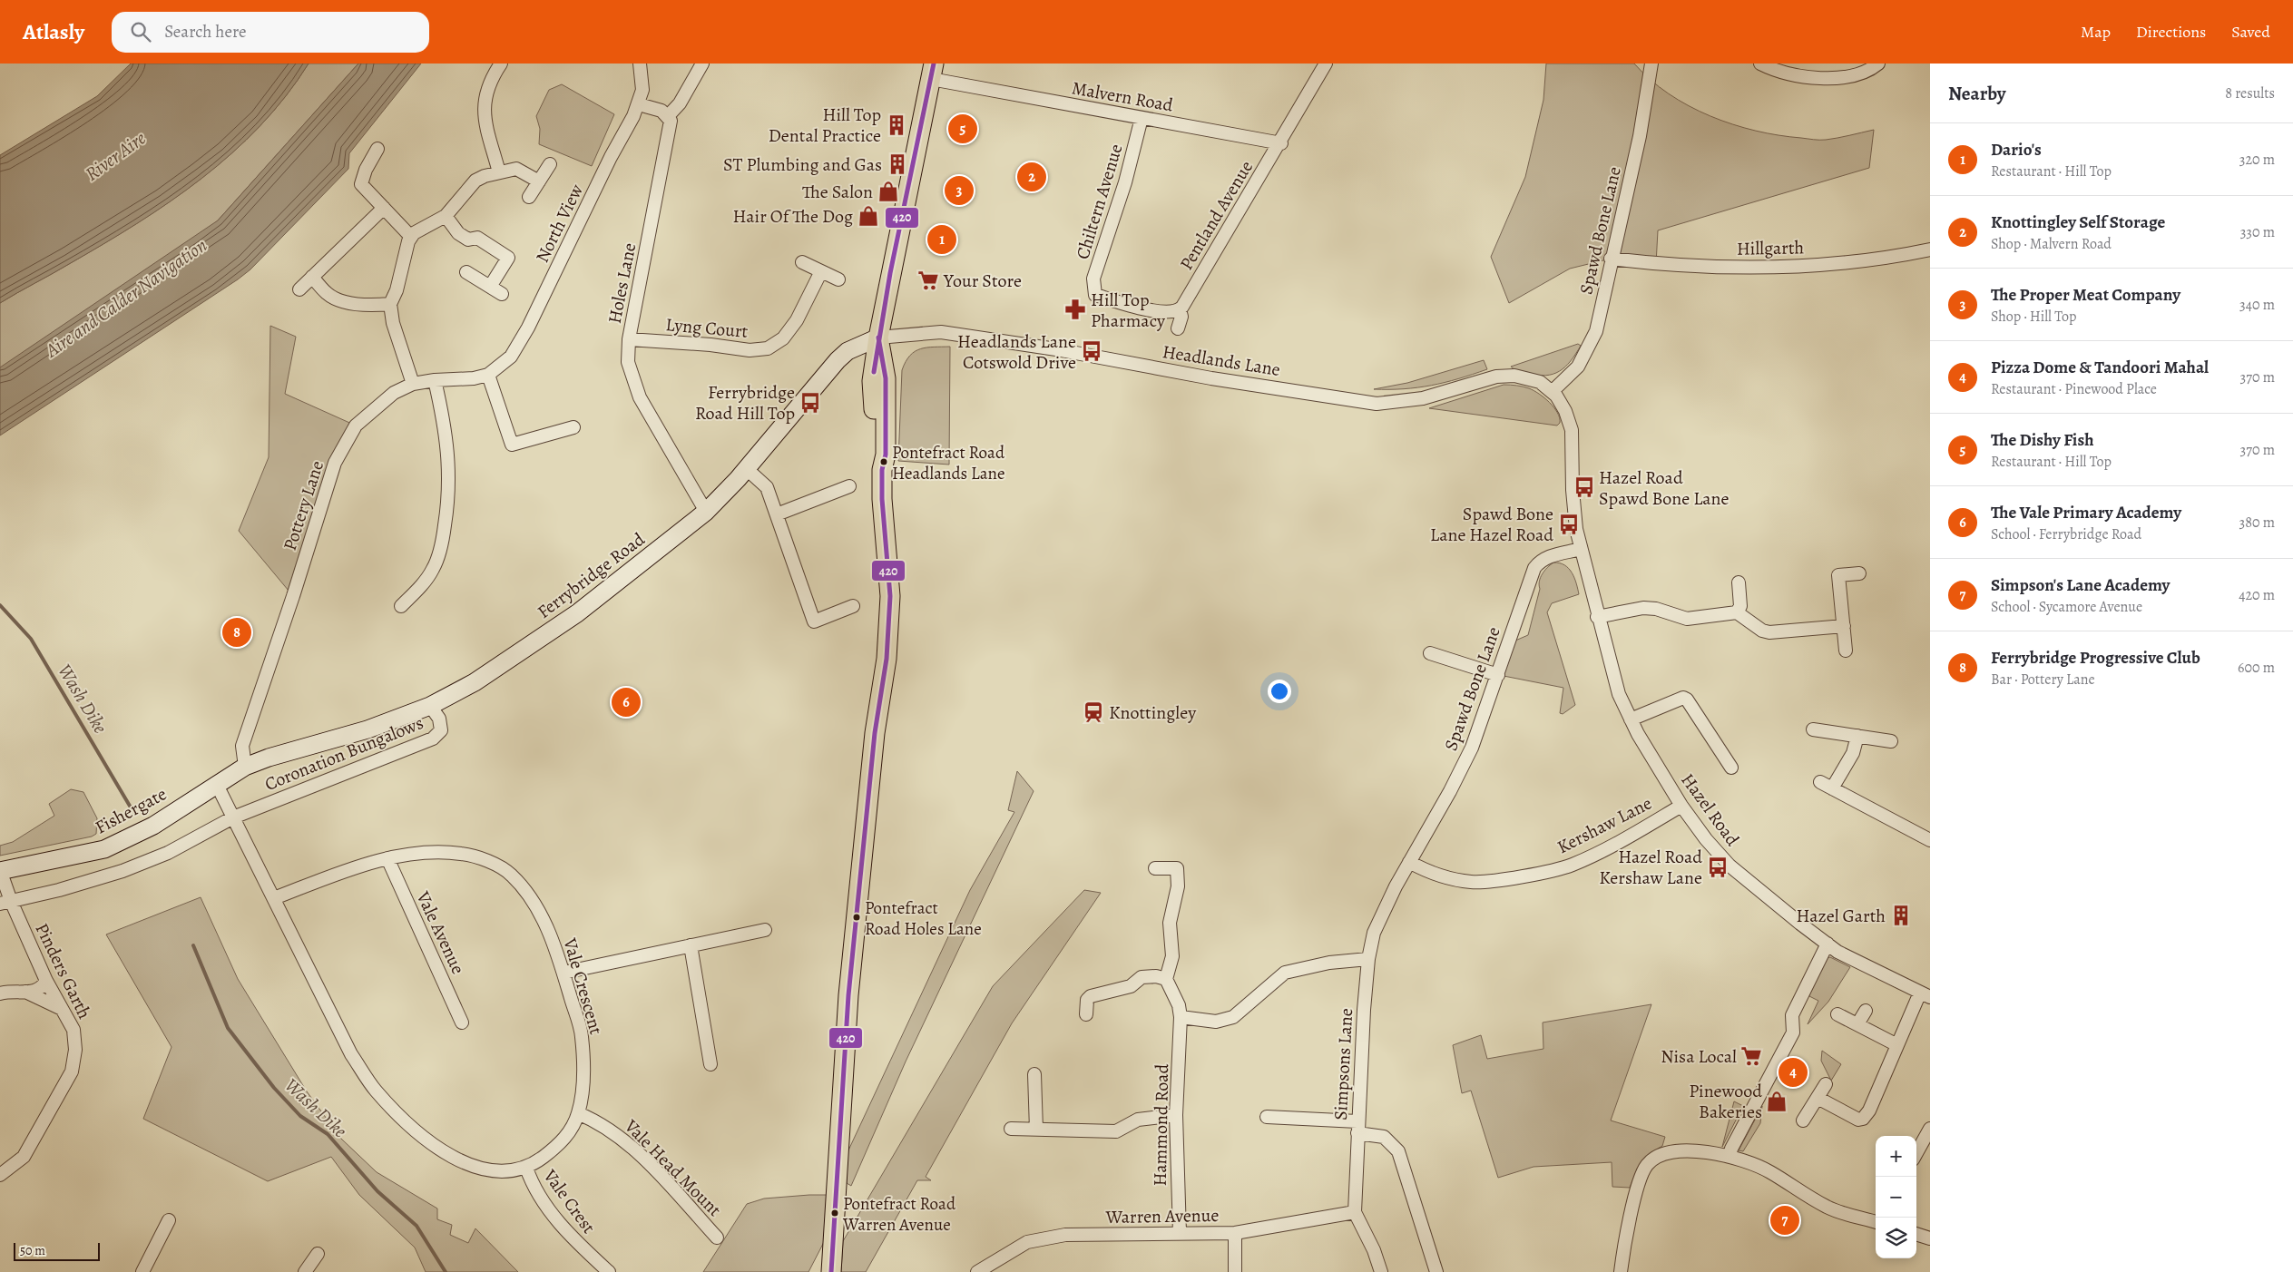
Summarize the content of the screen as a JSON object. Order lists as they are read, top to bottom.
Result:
{
  "streets": {
    "main road": ["Ferrybridge Road", "Fishergate"],
    "street": [
      "Malvern Road",
      "Chiltern Avenue",
      "Pentland Avenue",
      "North View",
      "Spawd Bone Lane",
      "Hillgarth",
      "Holes Lane",
      "Lyng Court",
      "Headlands Lane",
      "Pottery Lane",
      "Coronation Bungalows",
      "Hazel Road",
      "Kershaw Lane",
      "Vale Avenue",
      "Pinders Garth",
      "Vale Crescent",
      "Simpsons Lane",
      "Hammond Road",
      "Vale Head Mount",
      "Vale Crest",
      "Warren Avenue"
    ]
  },
  "crossings": [
    ["Malvern Road", "Chiltern Avenue"],
    ["Malvern Road", "Pentland Avenue"],
    ["Chiltern Avenue", "Pentland Avenue"],
    ["North View", "Pottery Lane"],
    ["Spawd Bone Lane", "Hillgarth"],
    ["Spawd Bone Lane", "Headlands Lane"],
    ["Spawd Bone Lane", "Hazel Road"],
    ["Spawd Bone Lane", "Kershaw Lane"],
    ["Spawd Bone Lane", "Simpsons Lane"],
    ["Holes Lane", "Lyng Court"],
    ["Holes Lane", "Ferrybridge Road"],
    ["Headlands Lane", "Ferrybridge Road"],
    ["Headlands Lane", "Hazel Road"],
    ["Pottery Lane", "Fishergate"],
    ["Ferrybridge Road", "Coronation Bungalows"],
    ["Ferrybridge Road", "Fishergate"],
    ["Coronation Bungalows", "Vale Crescent"],
    ["Hazel Road", "Kershaw Lane"],
    ["Fishergate", "Pinders Garth"],
    ["Fishergate", "Vale Crescent"],
    ["Kershaw Lane", "Simpsons Lane"],
    ["Vale Avenue", "Vale Crescent"],
    ["Vale Crescent", "Vale Head Mount"],
    ["Vale Crescent", "Vale Crest"],
    ["Simpsons Lane", "Warren Avenue"],
    ["Hammond Road", "Warren Avenue"]
  ],
  "water": ["River Aire", "Aire and Calder Navigation", "Wash Dike"],
  "places": {
    "building": ["Hill Top Dental Practice", "ST Plumbing and Gas", "Hazel Garth"],
    "shop": ["The Salon", "Hair Of The Dog", "Pinewood Bakeries"],
    "supermarket": ["Your Store", "Nisa Local"],
    "pharmacy": ["Hill Top Pharmacy"],
    "bus stop": [
      "Headlands Lane Cotswold Drive",
      "Ferrybridge Road Hill Top",
      "Hazel Road Spawd Bone Lane",
      "Spawd Bone Lane Hazel Road",
      "Hazel Road Kershaw Lane"
    ],
    "other": ["Pontefract Road Headlands Lane", "Pontefract Road Holes Lane", "Pontefract Road Warren Avenue"],
    "station": ["Knottingley"]
  },
  "lines": ["transit line 420"],
  "scale_bar": "50 m",
  "page": {
    "header": "Atlasly",
    "search": "Search here",
    "nav": ["Map", "Directions", "Saved"],
    "heading": ["Nearby", "8 results"],
    "pins": [
      "5",
      "2",
      "3",
      "1",
      "8",
      "6",
      "4",
      "7"
    ],
    "list": [
      {
        "mark": "1",
        "name": "Dario's",
        "note": "Restaurant · Hill Top",
        "value": "320 m"
      },
      {
        "mark": "2",
        "name": "Knottingley Self Storage",
        "note": "Shop · Malvern Road",
        "value": "330 m"
      },
      {
        "mark": "3",
        "name": "The Proper Meat Company",
        "note": "Shop · Hill Top",
        "value": "340 m"
      },
      {
        "mark": "4",
        "name": "Pizza Dome & Tandoori Mahal",
        "note": "Restaurant · Pinewood Place",
        "value": "370 m"
      },
      {
        "mark": "5",
        "name": "The Dishy Fish",
        "note": "Restaurant · Hill Top",
        "value": "370 m"
      },
      {
        "mark": "6",
        "name": "The Vale Primary Academy",
        "note": "School · Ferrybridge Road",
        "value": "380 m"
      },
      {
        "mark": "7",
        "name": "Simpson's Lane Academy",
        "note": "School · Sycamore Avenue",
        "value": "420 m"
      },
      {
        "mark": "8",
        "name": "Ferrybridge Progressive Club",
        "note": "Bar · Pottery Lane",
        "value": "600 m"
      }
    ],
    "map_buttons": ["+", "−"],
    "scale": "50 m"
  }
}
